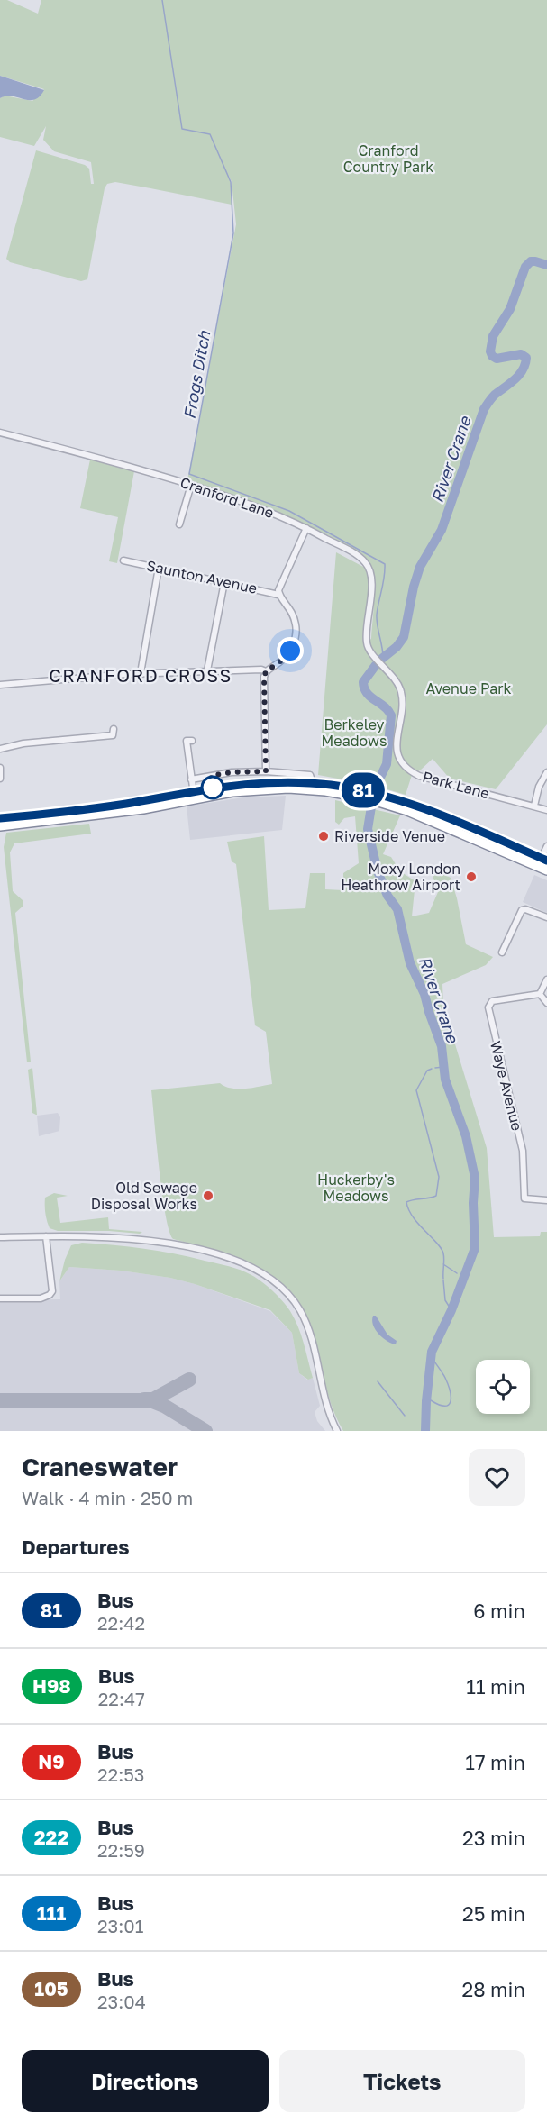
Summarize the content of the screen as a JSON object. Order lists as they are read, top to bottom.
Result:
{
  "streets": {
    "street": [
      "Cranford Lane",
      "Saunton Avenue",
      "Park Lane",
      "Waye Avenue"
    ]
  },
  "crossings": [
    ["Cranford Lane", "Park Lane"]
  ],
  "districts": ["CRANFORD CROSS"],
  "water": ["Frogs Ditch", "River Crane"],
  "parks": [
    "Cranford Country Park",
    "Avenue Park",
    "Berkeley Meadows",
    "Huckerby's Meadows"
  ],
  "places": ["Riverside Venue", "Moxy London Heathrow Airport", "Old Sewage Disposal Works"],
  "lines": ["bus line 81"],
  "page": {
    "on_map": "81",
    "heading": [
      ["Craneswater", "Walk · 4 min · 250 m"],
      "Departures"
    ],
    "list": [
      {
        "mark": "81",
        "name": "Bus",
        "note": "22:42",
        "value": "6 min"
      },
      {
        "mark": "H98",
        "name": "Bus",
        "note": "22:47",
        "value": "11 min"
      },
      {
        "mark": "N9",
        "name": "Bus",
        "note": "22:53",
        "value": "17 min"
      },
      {
        "mark": "222",
        "name": "Bus",
        "note": "22:59",
        "value": "23 min"
      },
      {
        "mark": "111",
        "name": "Bus",
        "note": "23:01",
        "value": "25 min"
      },
      {
        "mark": "105",
        "name": "Bus",
        "note": "23:04",
        "value": "28 min"
      }
    ],
    "buttons": ["Directions", "Tickets"]
  }
}
